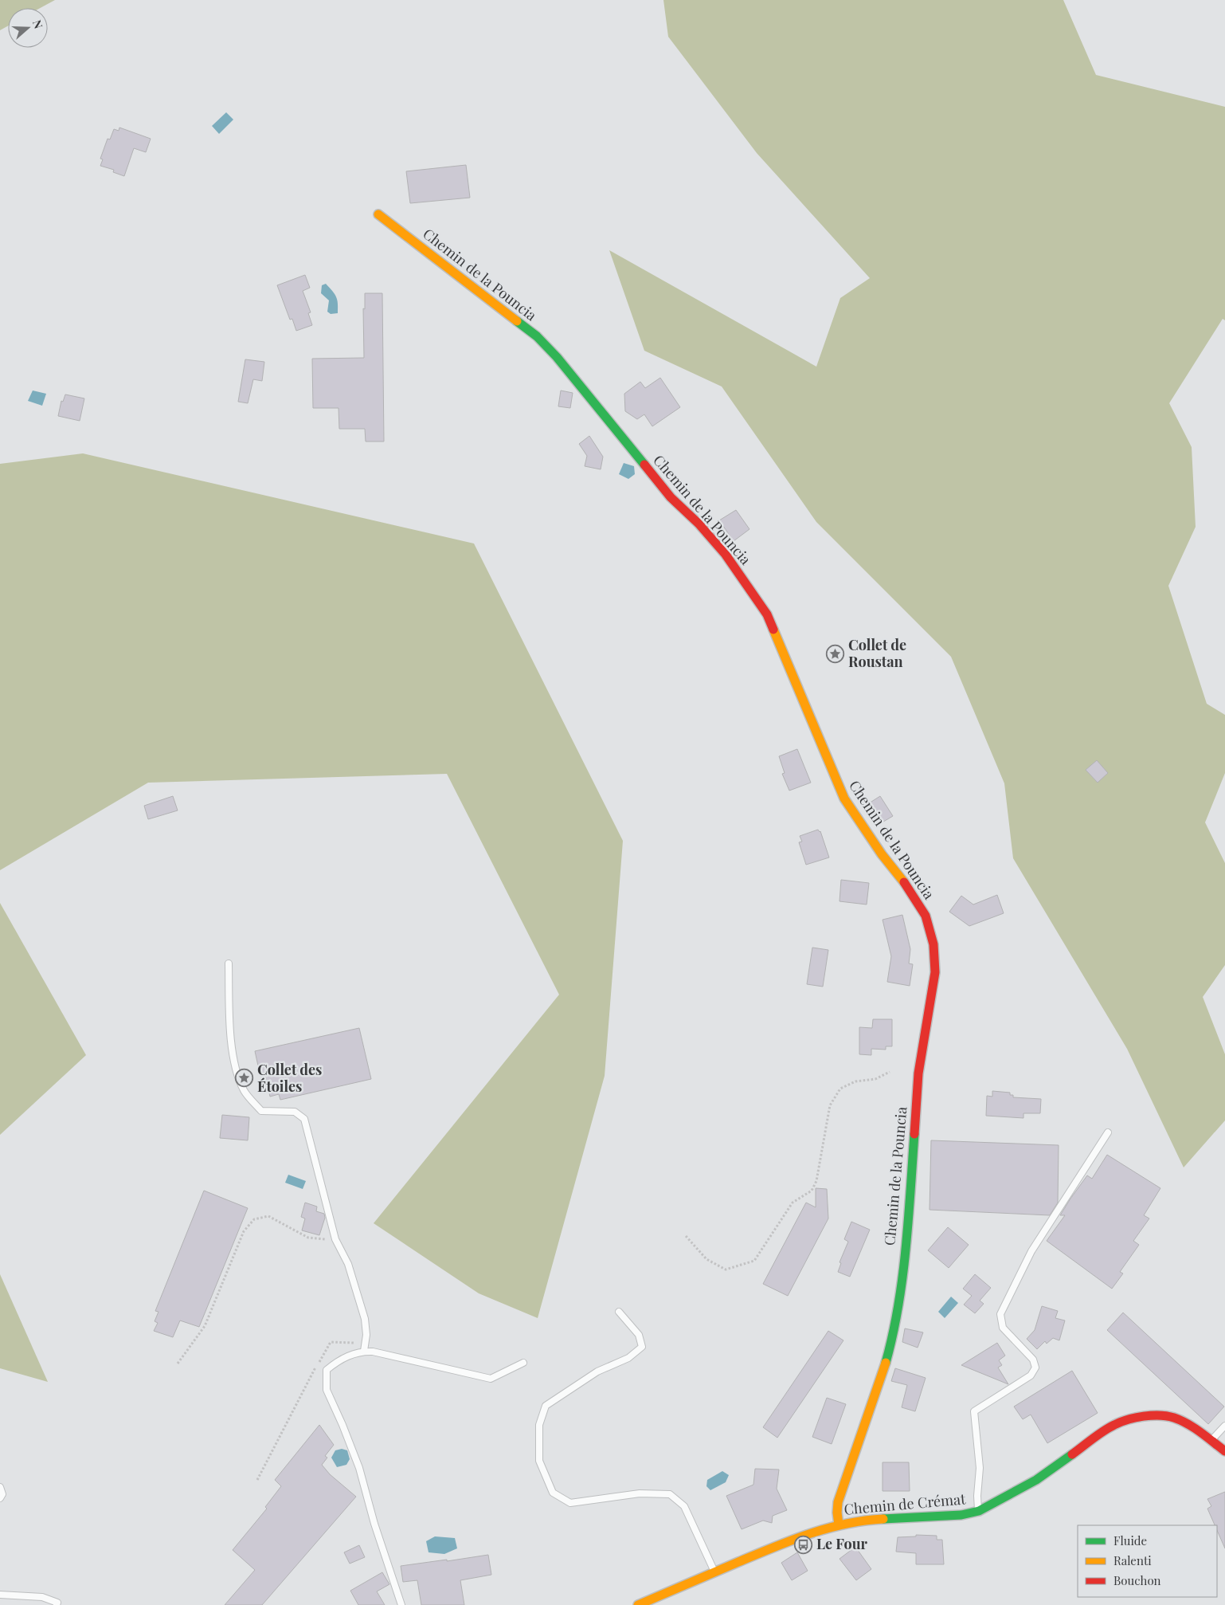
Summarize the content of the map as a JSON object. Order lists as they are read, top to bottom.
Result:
{
  "streets": {
    "street": ["Chemin de la Pouncia", "Chemin de Crémat"]
  },
  "crossings": [
    ["Chemin de la Pouncia", "Chemin de Crémat"]
  ],
  "places": {
    "place": ["Collet de Roustan", "Collet des Étoiles"],
    "bus stop": ["Le Four"]
  },
  "legend": ["Fluide", "Ralenti", "Bouchon"],
  "north": "right"
}
